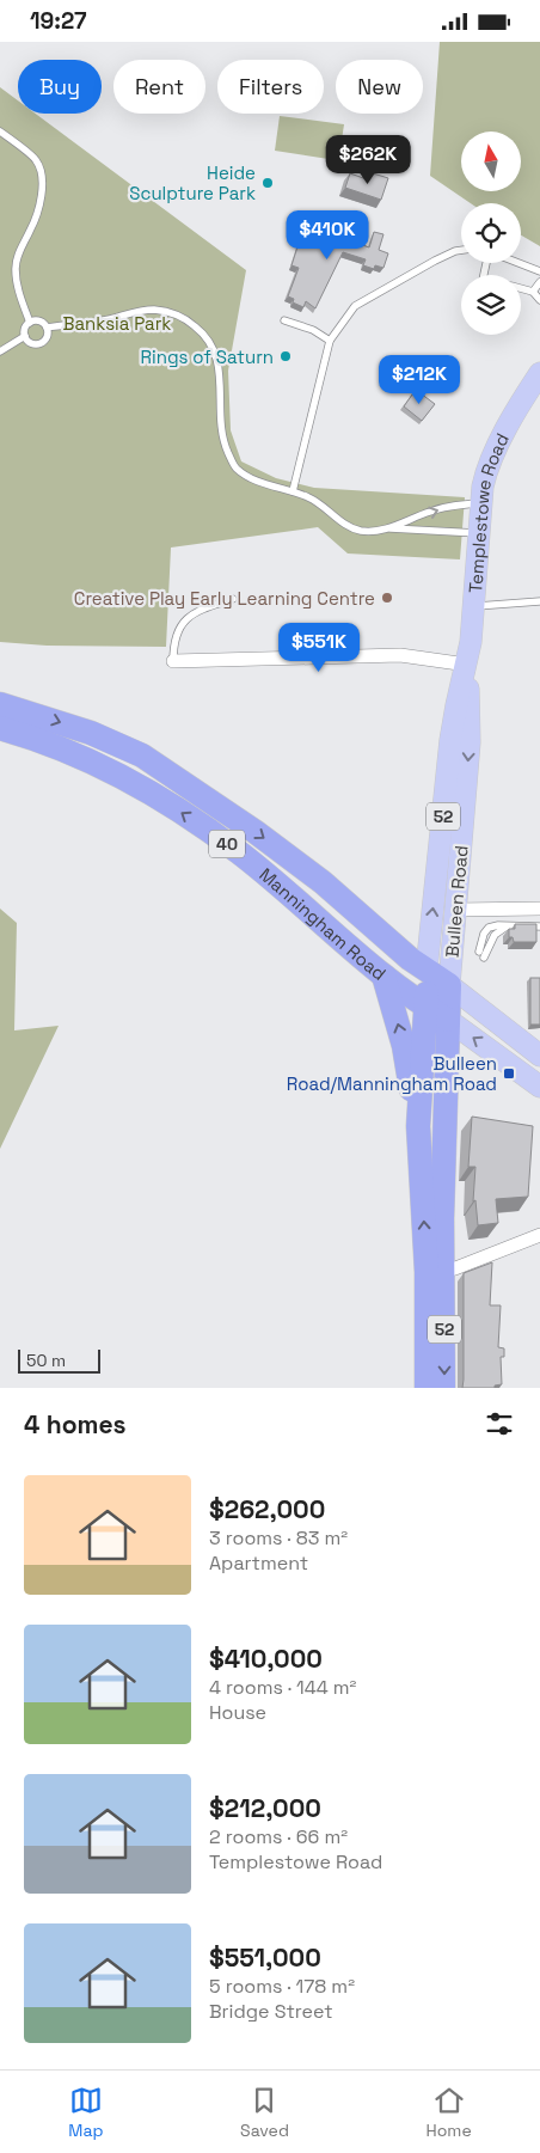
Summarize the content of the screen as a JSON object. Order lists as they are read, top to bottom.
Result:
{
  "streets": {
    "highway": [
      "52",
      "40",
      "Bulleen Road",
      "Manningham Road"
    ],
    "main road": ["Templestowe Road"]
  },
  "crossings": [
    ["Templestowe Road", "Bulleen Road"],
    ["Bulleen Road", "Manningham Road"]
  ],
  "parks": ["Banksia Park"],
  "places": {
    "other": ["Heide Sculpture Park", "Rings of Saturn", "Creative Play Early Learning Centre"],
    "transit": ["Bulleen Road/Manningham Road"]
  },
  "scale_bar": "50 m",
  "north": "top",
  "page": {
    "status": "19:27",
    "chip": [
      "Buy",
      "Rent",
      "Filters",
      "New"
    ],
    "price": [
      "$262K",
      "$410K",
      "$212K",
      "$551K"
    ],
    "scale": "50 m",
    "heading": "4 homes",
    "list": [
      {
        "name": "$262,000",
        "note": "3 rooms · 83 m² · Apartment"
      },
      {
        "name": "$410,000",
        "note": "4 rooms · 144 m² · House"
      },
      {
        "name": "$212,000",
        "note": "2 rooms · 66 m² · Templestowe Road"
      },
      {
        "name": "$551,000",
        "note": "5 rooms · 178 m² · Bridge Street"
      }
    ],
    "tabs": ["Map", "Saved", "Home"]
  }
}
